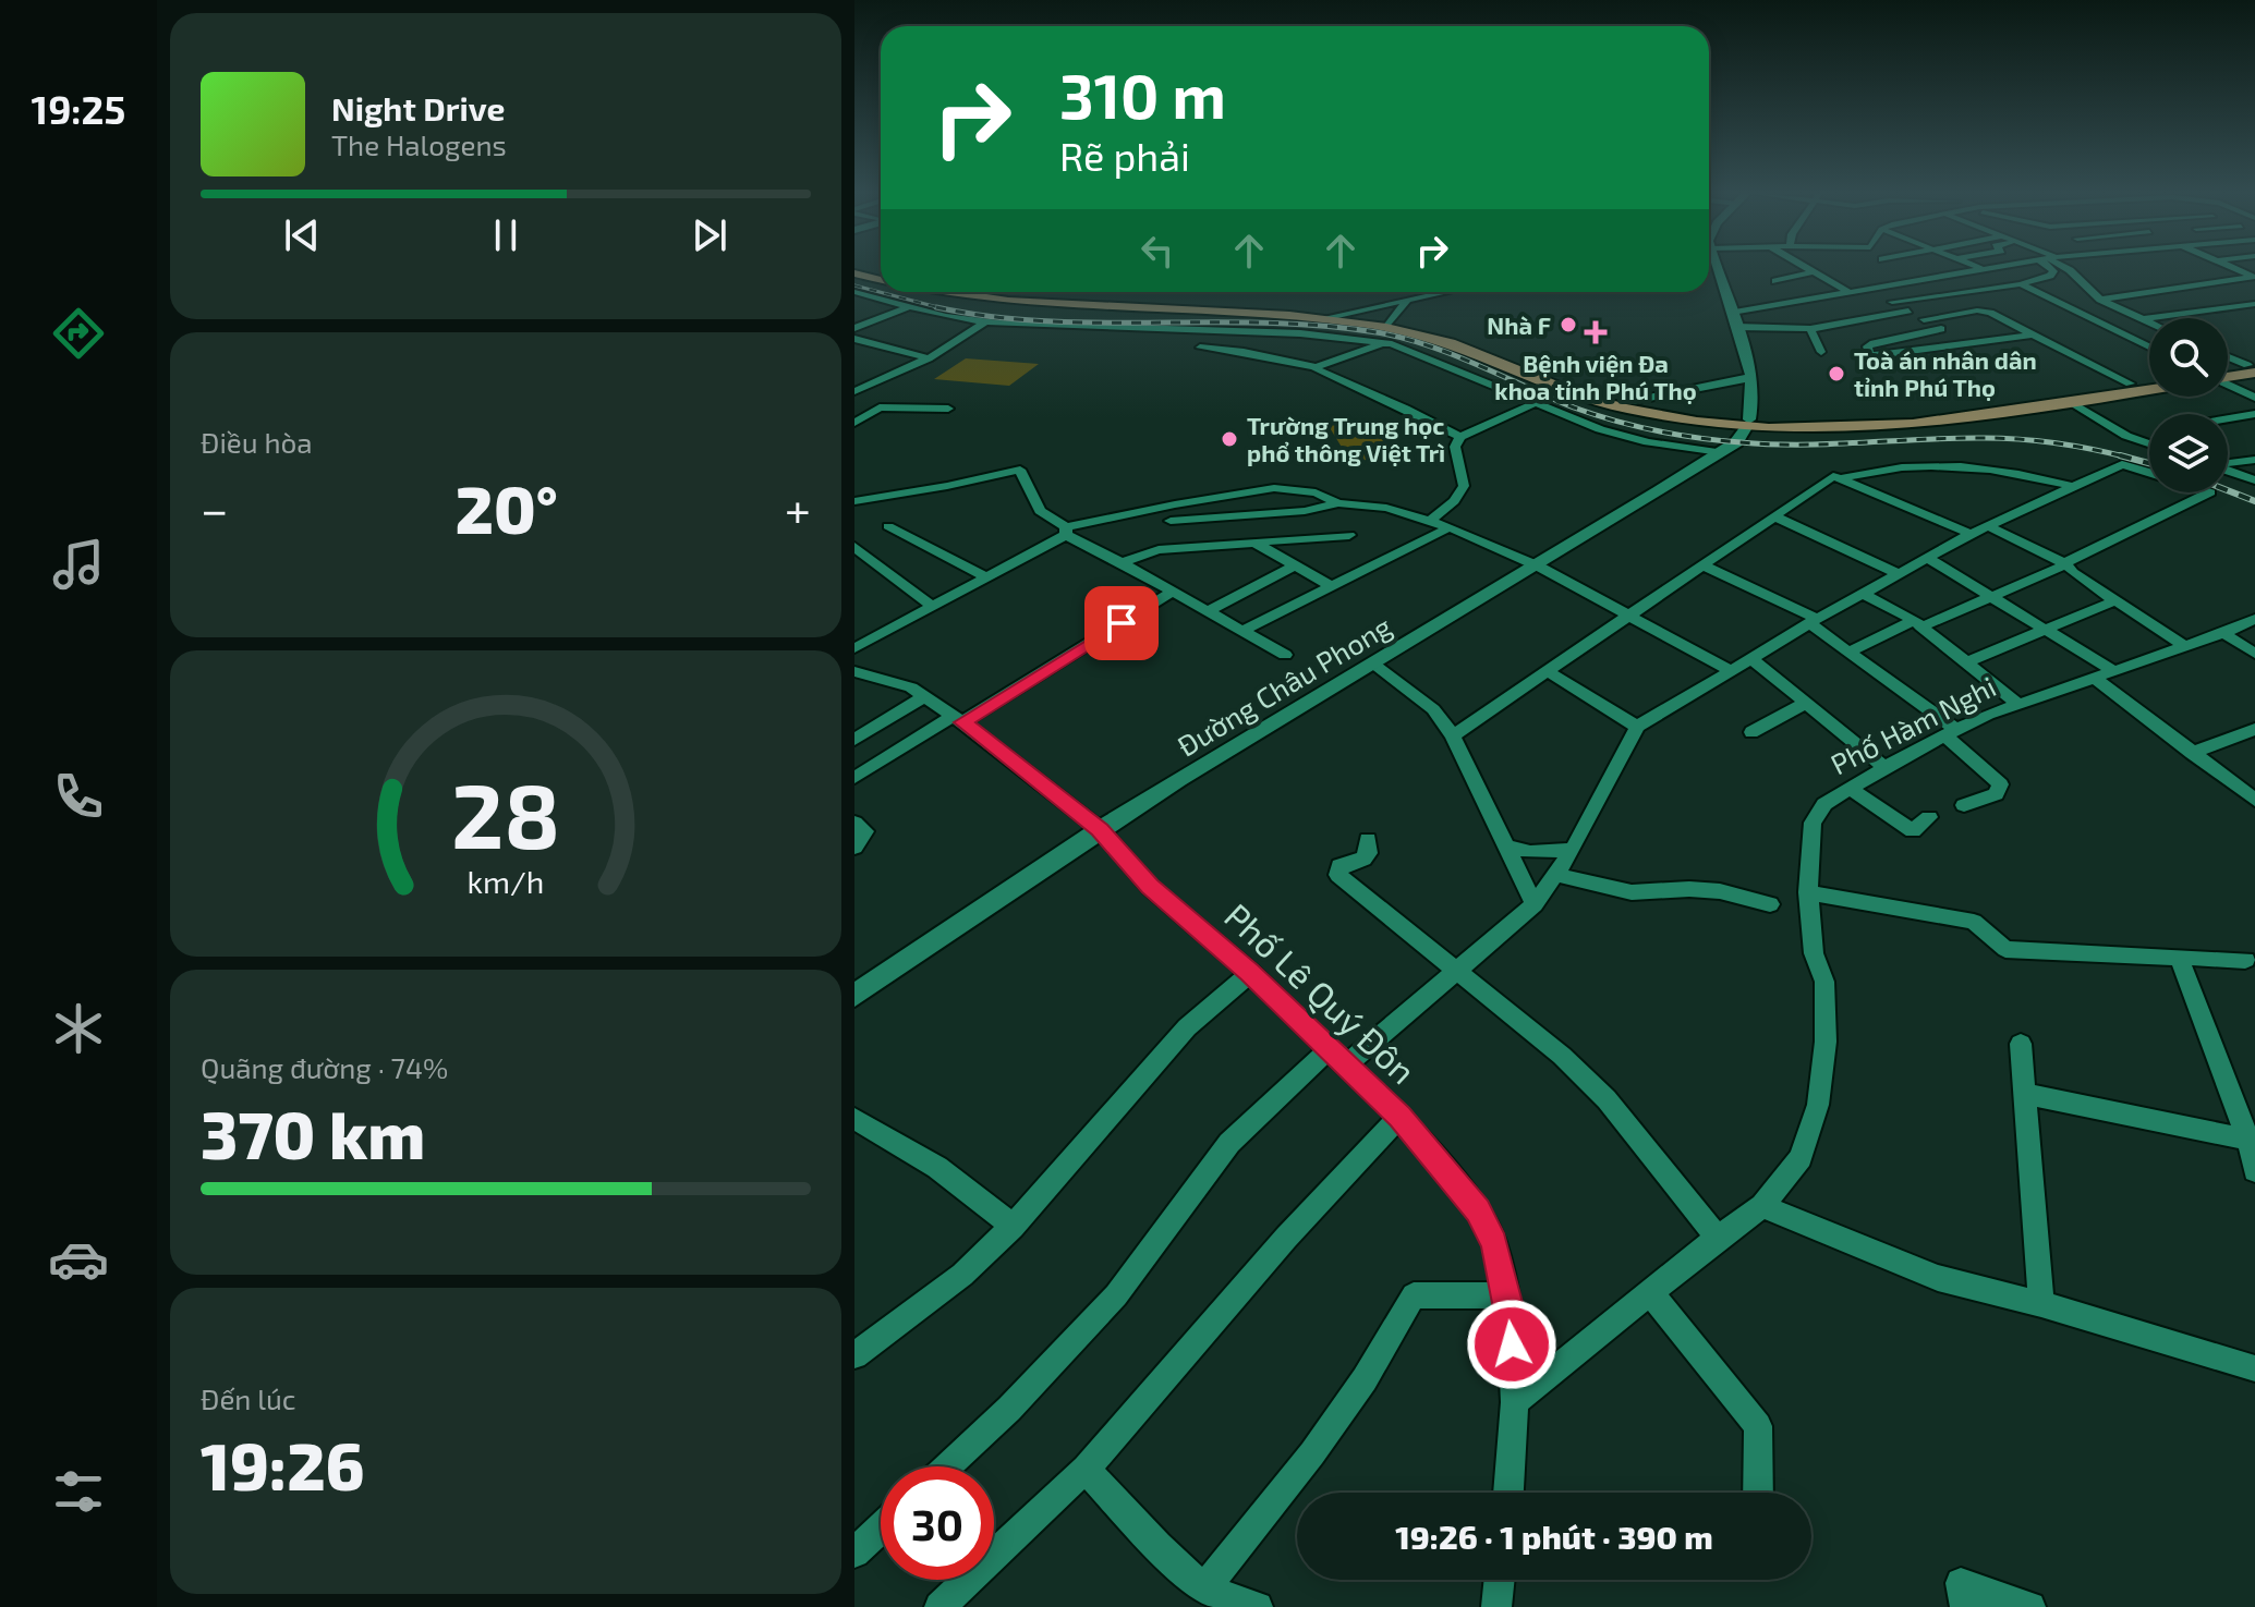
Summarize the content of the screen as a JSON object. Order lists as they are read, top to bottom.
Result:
{
  "streets": {
    "street": ["Đường Châu Phong", "Phố Hàm Nghi", "Phố Lê Quý Đôn"]
  },
  "crossings": [
    ["Đường Châu Phong", "Phố Lê Quý Đôn"],
    ["Phố Hàm Nghi", "Phố Lê Quý Đôn"]
  ],
  "places": {
    "other": ["Nhà F", "Toà án nhân dân tỉnh Phú Thọ", "Trường Trung học phổ thông Việt Trì"],
    "health": ["Bệnh viện Đa khoa tỉnh Phú Thọ"]
  },
  "page": {
    "tabs": "19:25",
    "turn": ["310 m", "Rẽ phải"],
    "song": ["Night Drive", "The Halogens"],
    "tile": [
      "Điều hòa",
      ["Quãng đường · 74%", "370 km"],
      ["Đến lúc", "19:26"]
    ],
    "heat": ["−", "20°", "+"],
    "limit": "30",
    "trip": "19:26 · 1 phút · 390 m",
    "gauge": ["28", "km/h"]
  }
}
